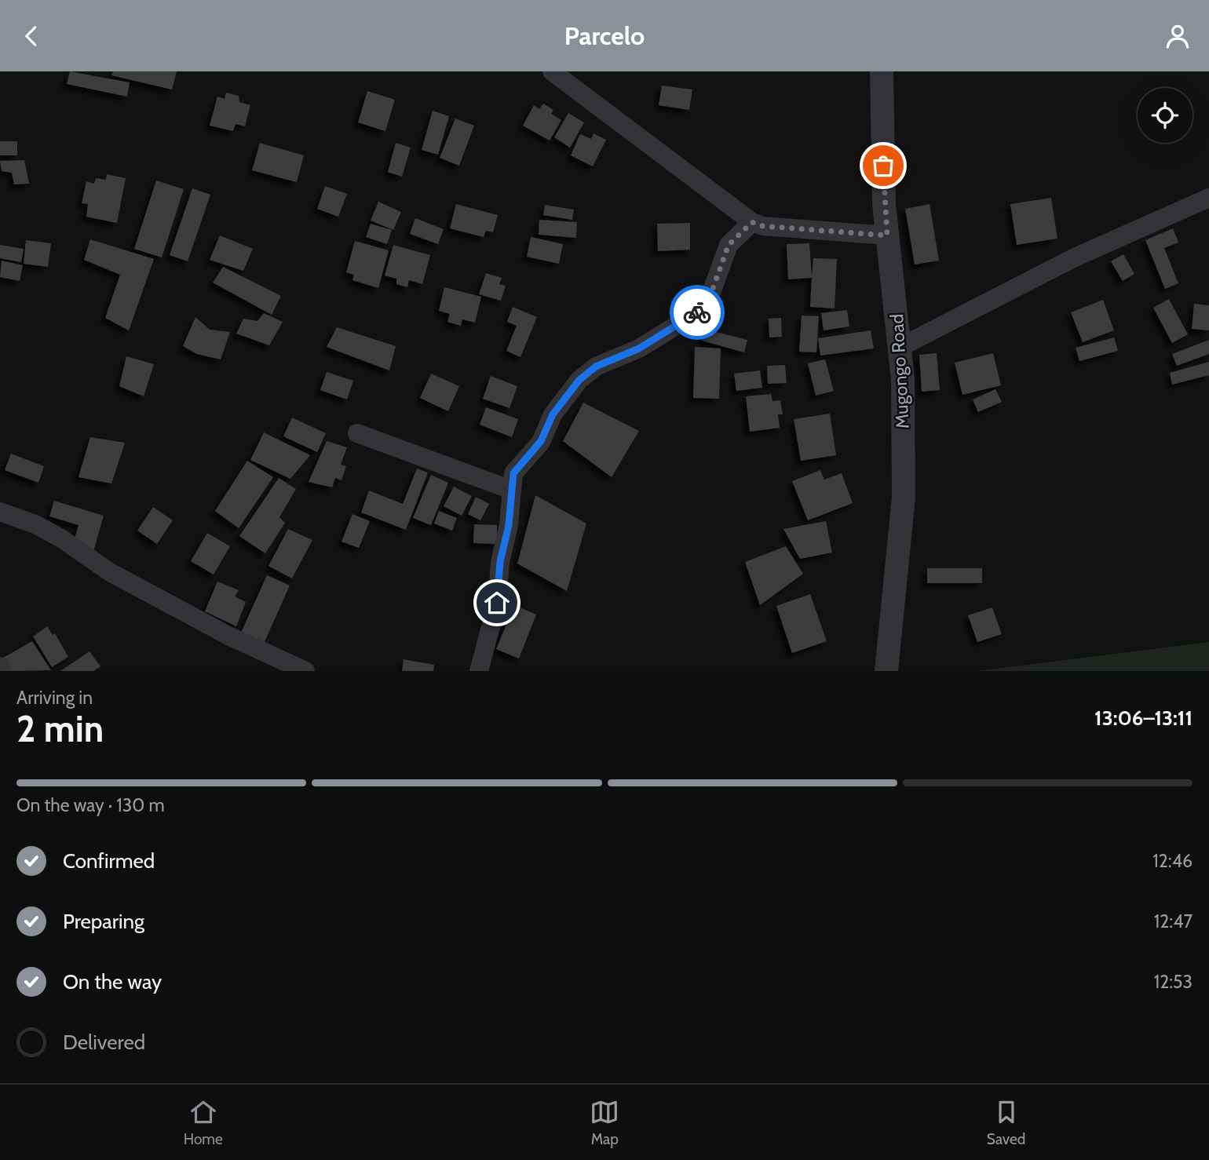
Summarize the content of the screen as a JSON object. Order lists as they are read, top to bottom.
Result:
{
  "streets": {
    "street": ["Mugongo Road"]
  },
  "page": {
    "header": "Parcelo",
    "heading": ["2 min", "Arriving in", "13:06–13:11"],
    "bar": "On the way · 130 m",
    "list": [
      ["Confirmed", "12:46"],
      ["Preparing", "12:47"],
      ["On the way", "12:53"],
      "Delivered"
    ],
    "tabs": ["Home", "Map", "Saved"]
  }
}
